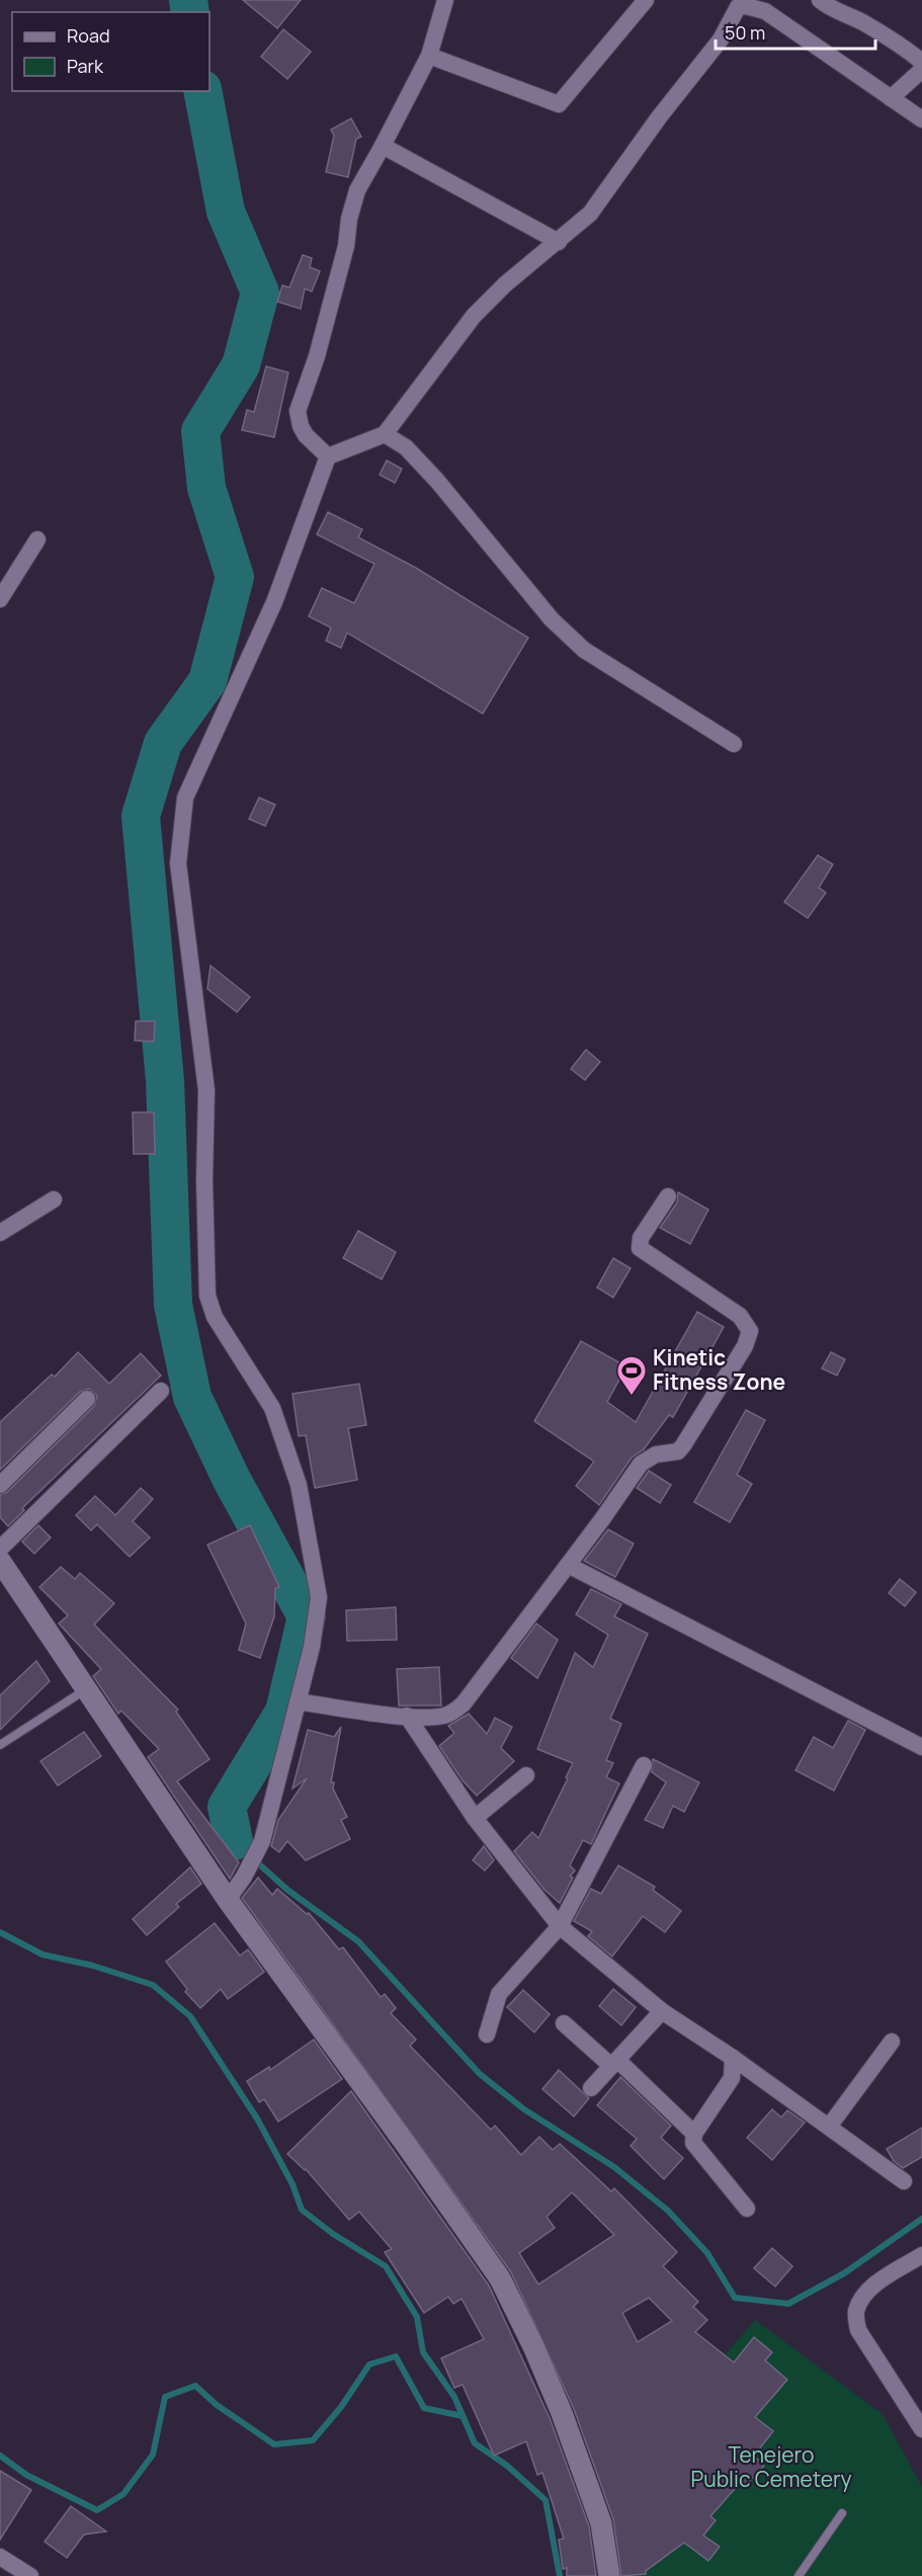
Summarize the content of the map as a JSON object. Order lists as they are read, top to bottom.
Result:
{
  "parks": ["Tenejero Public Cemetery"],
  "places": {
    "sports": ["Kinetic Fitness Zone"]
  },
  "legend": ["Road", "Park"],
  "scale_bar": "50 m"
}
